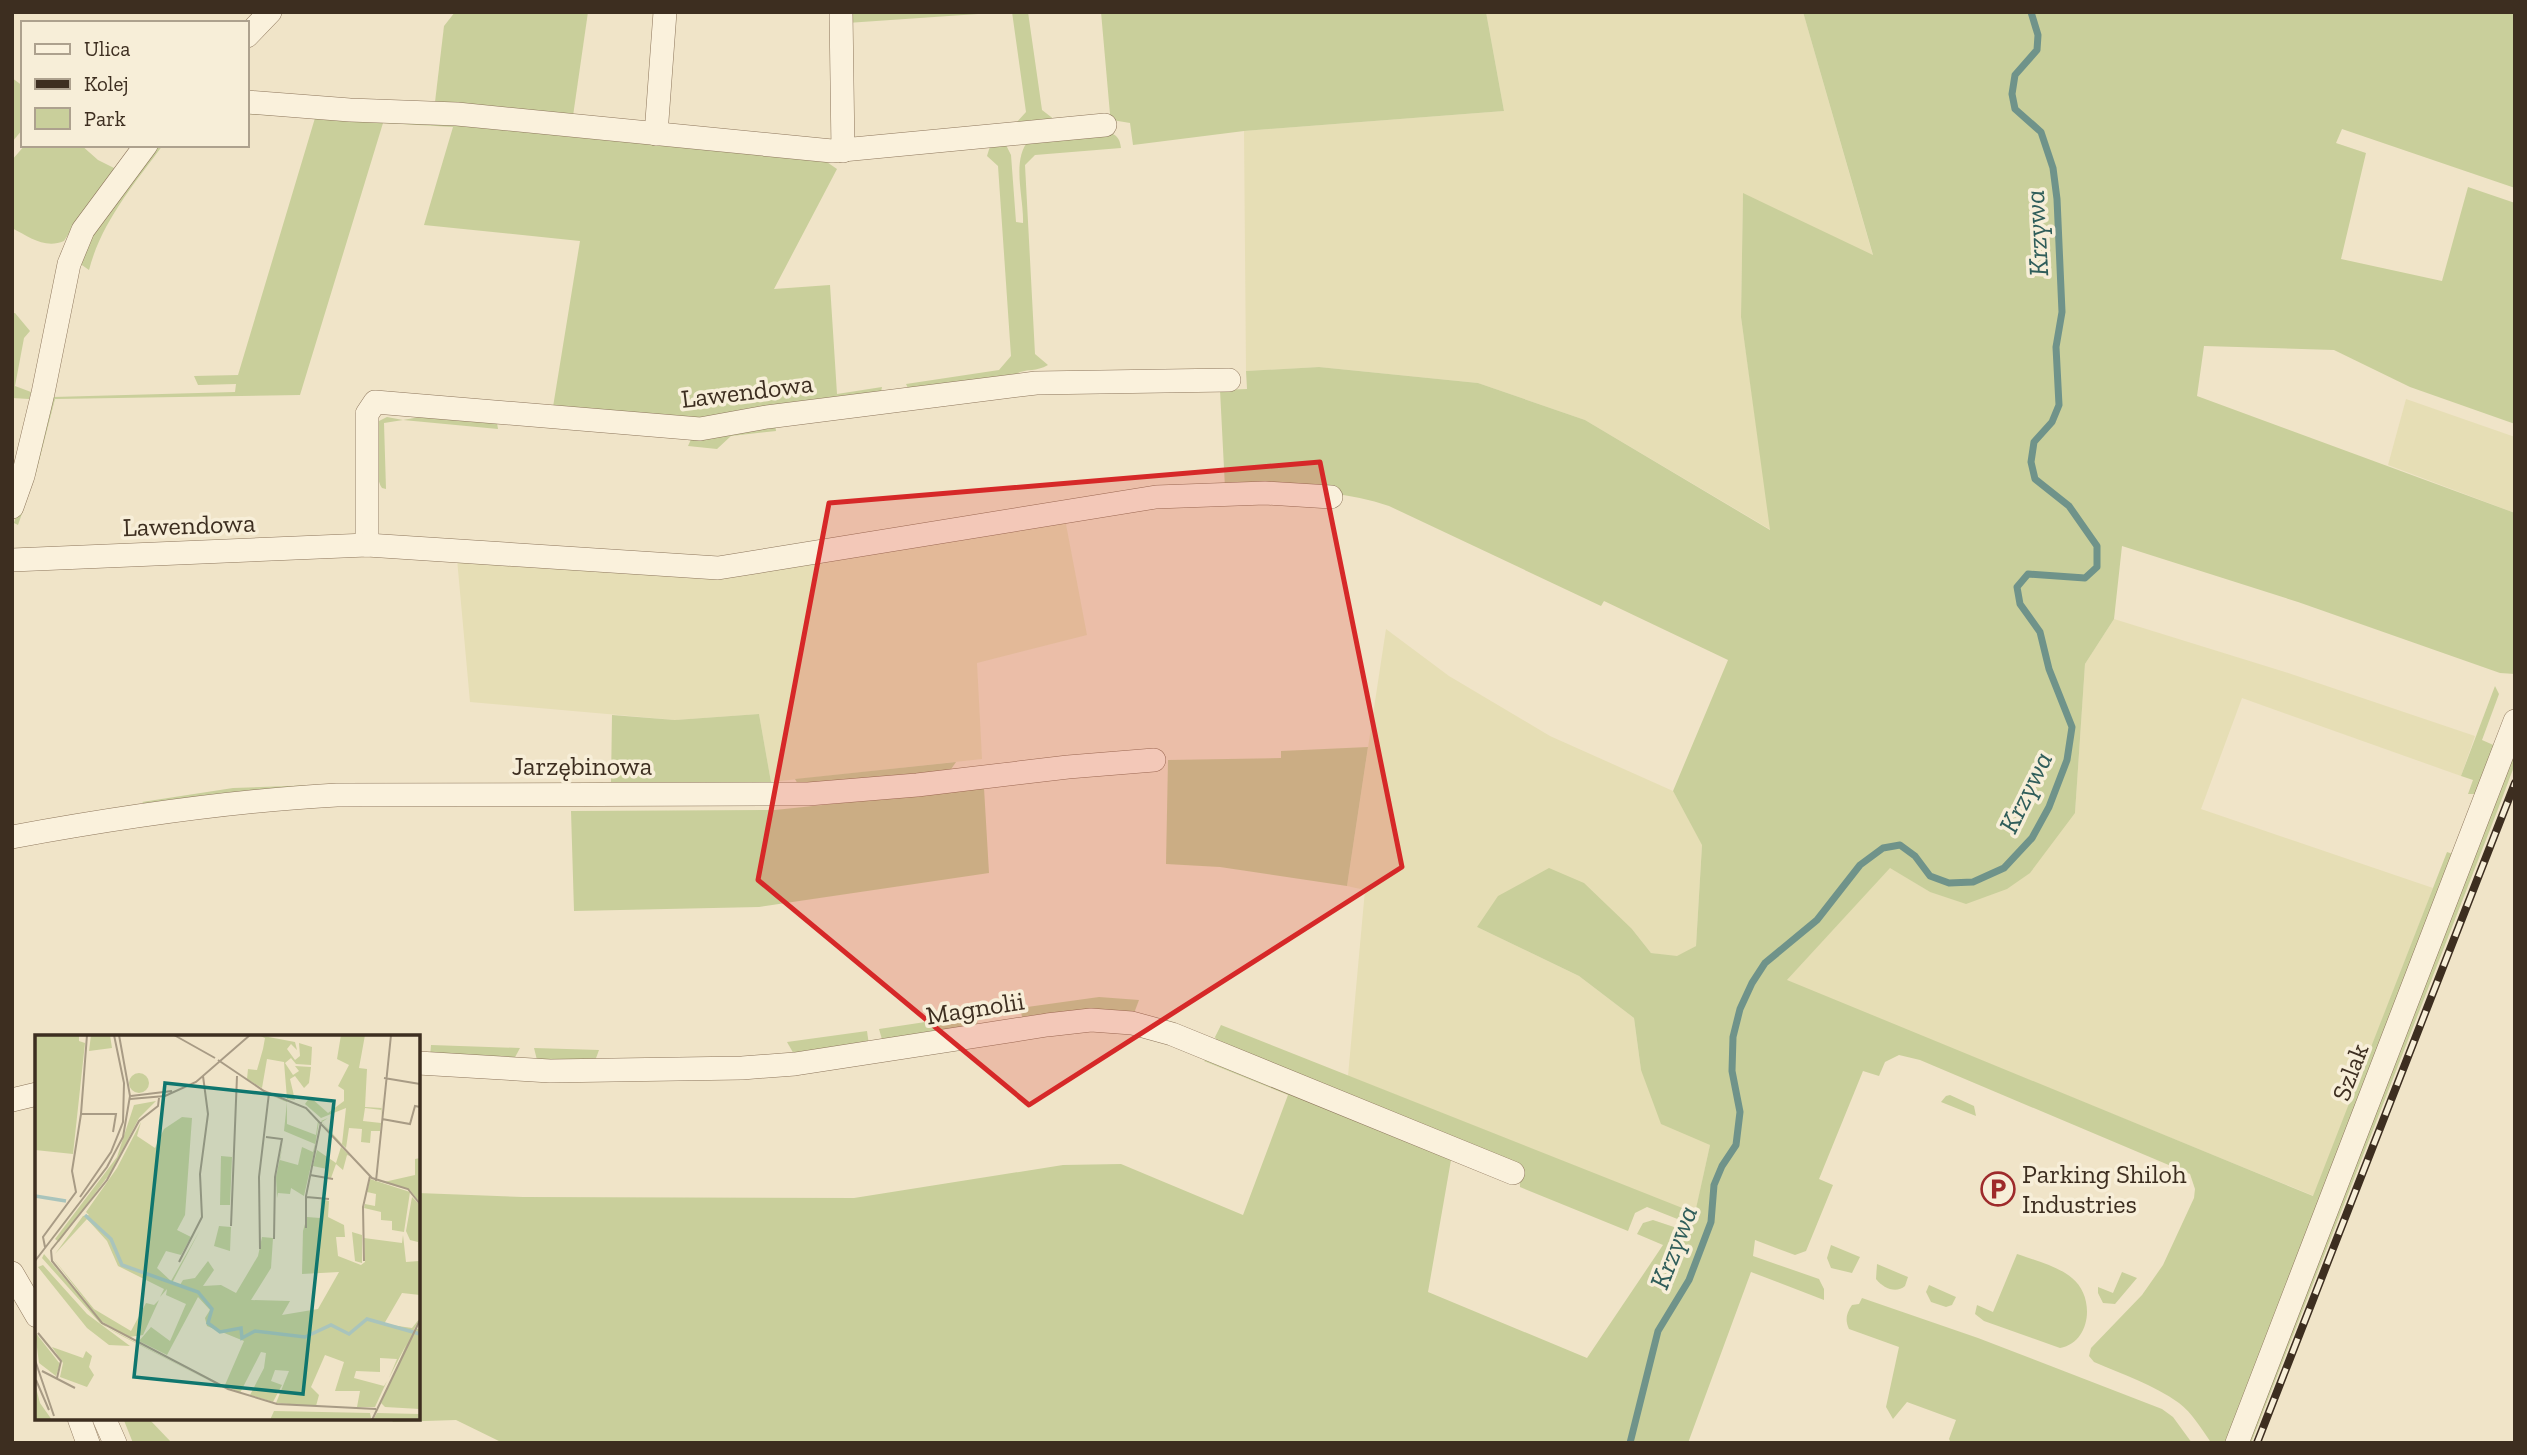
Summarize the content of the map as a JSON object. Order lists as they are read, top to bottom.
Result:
{
  "streets": {
    "street": [
      "Lawendowa",
      "Jarzębinowa",
      "Magnolii",
      "Szlak"
    ]
  },
  "water": ["Krzywa"],
  "places": {
    "parking": ["Parking Shiloh Industries"]
  },
  "legend": ["Ulica", "Kolej", "Park"]
}
